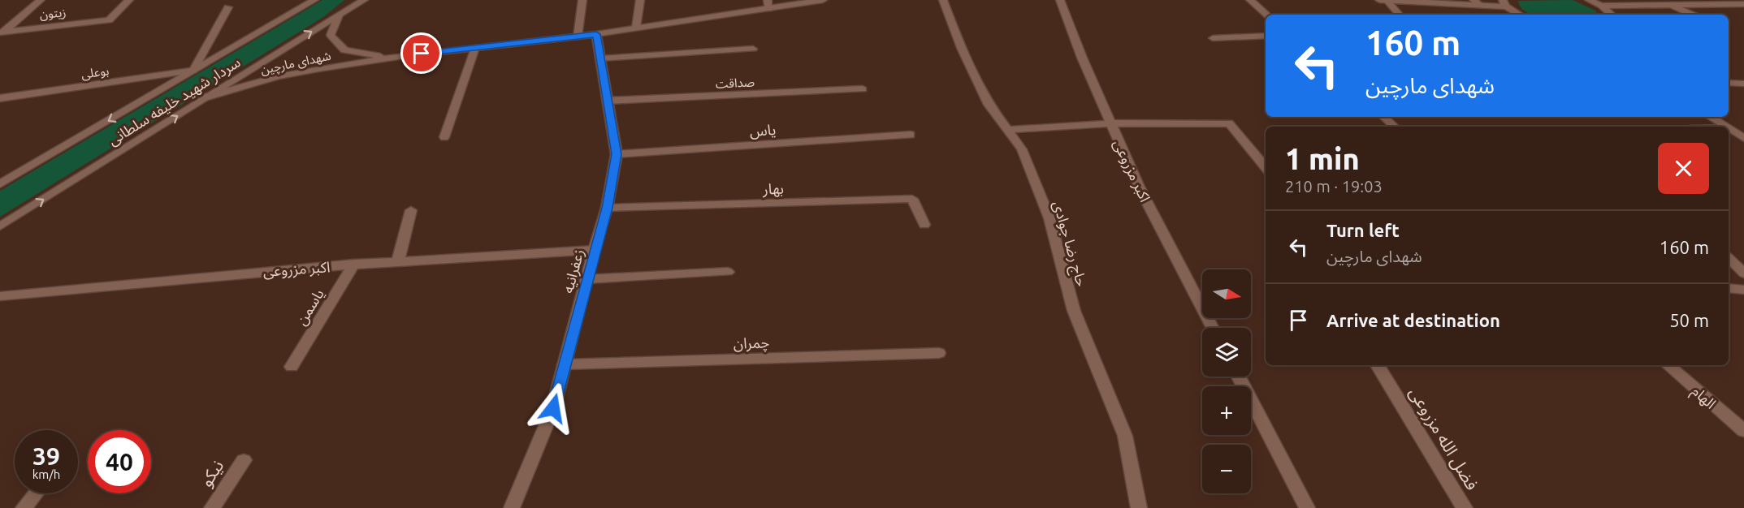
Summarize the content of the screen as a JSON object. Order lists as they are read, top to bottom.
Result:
{
  "streets": {
    "street": [
      "زیتون",
      "شهدای مارچین",
      "بوعلی",
      "صداقت",
      "سردار شهید خلیفه سلطانی",
      "یاس",
      "اکبر مزروعی",
      "بهار",
      "حاج رضا جوادی",
      "زعفرانیه",
      "یاسمن",
      "چمران",
      "الهام",
      "فضل الله مزروعی",
      "نیکو"
    ]
  },
  "crossings": [
    ["شهدای مارچین", "سردار شهید خلیفه سلطانی"],
    ["شهدای مارچین", "زعفرانیه"],
    ["بوعلی", "سردار شهید خلیفه سلطانی"],
    ["صداقت", "زعفرانیه"],
    ["یاس", "زعفرانیه"],
    ["اکبر مزروعی", "زعفرانیه"],
    ["اکبر مزروعی", "یاسمن"],
    ["بهار", "زعفرانیه"],
    ["زعفرانیه", "چمران"]
  ],
  "north": "right",
  "page": {
    "turn": ["160 m", "شهدای مارچین"],
    "heading": ["1 min", "210 m · 19:03"],
    "list": [
      {
        "name": "Turn left",
        "note": "شهدای مارچین",
        "value": "160 m"
      },
      {
        "name": "Arrive at destination",
        "value": "50 m"
      }
    ],
    "map_buttons": ["+", "−"],
    "speed": "39 km/h",
    "limit": "40"
  }
}
